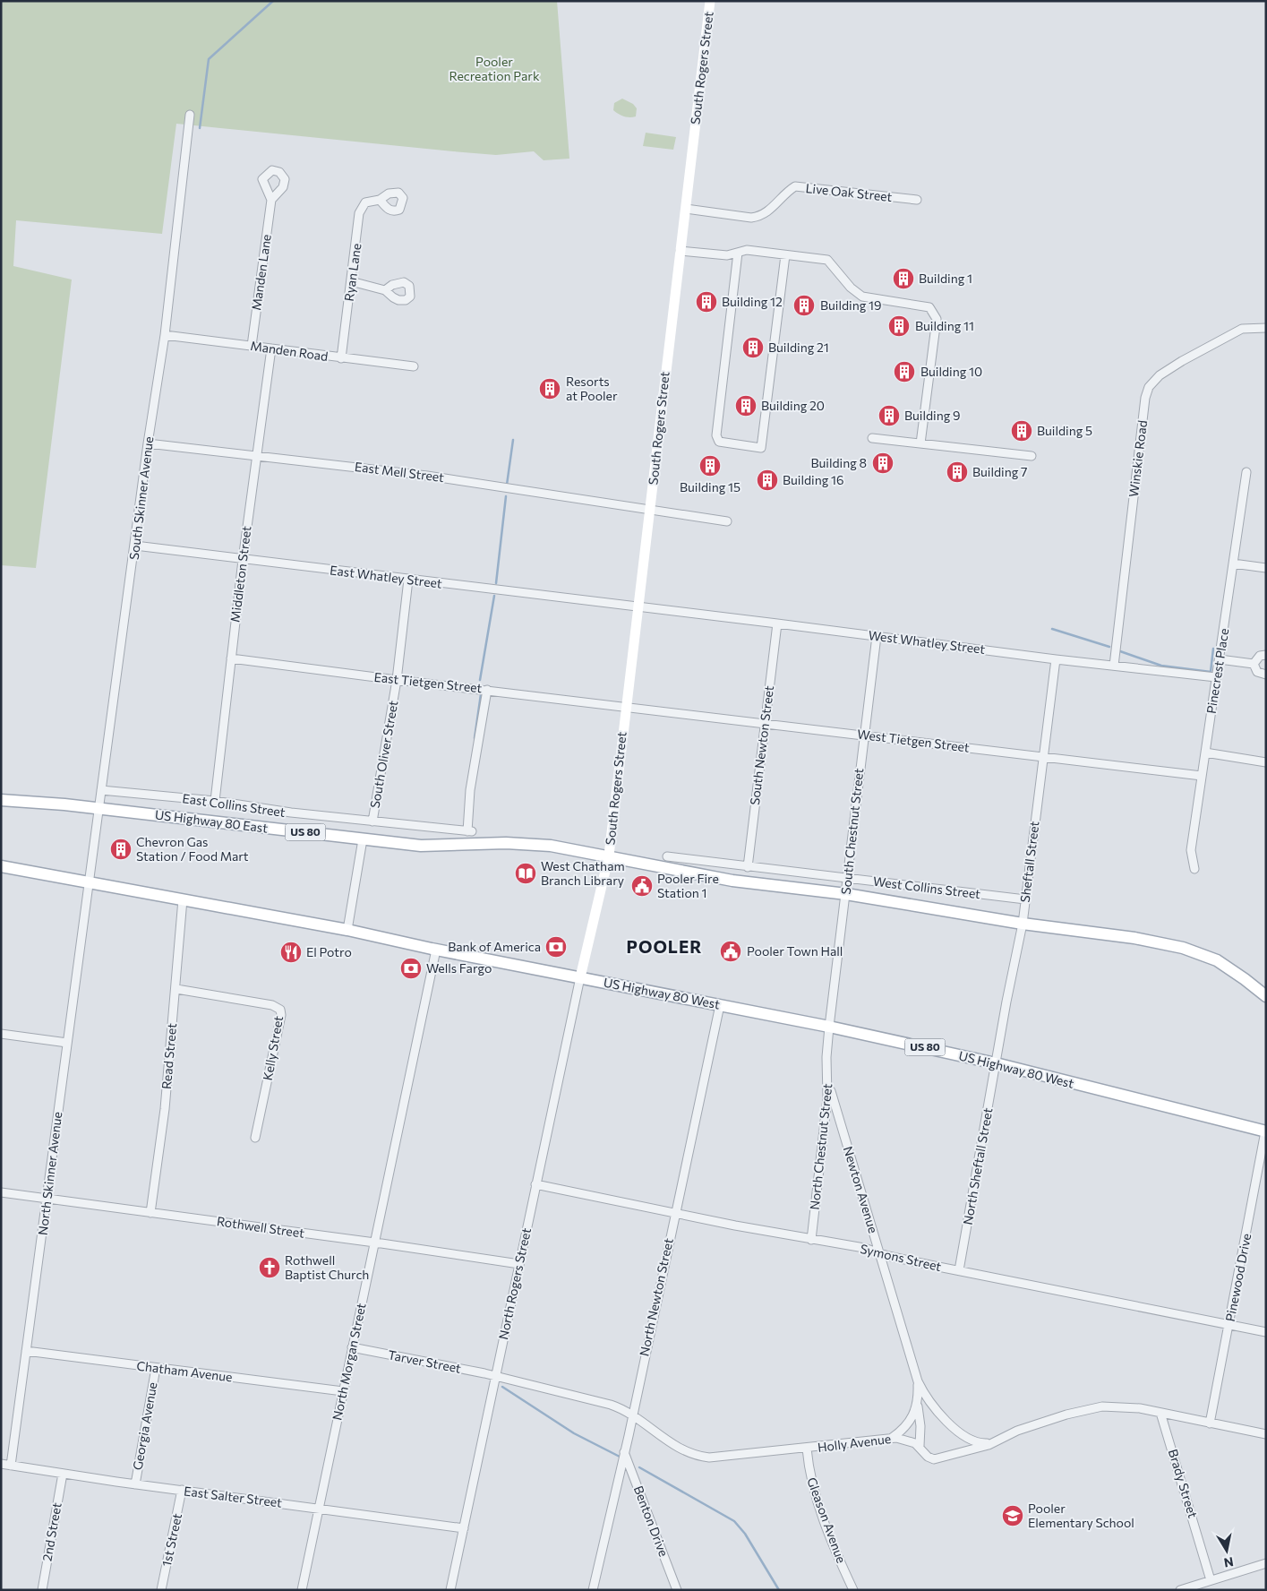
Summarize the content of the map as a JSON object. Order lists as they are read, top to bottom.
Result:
{
  "streets": {
    "main road": ["US Highway 80 East", "US 80", "US Highway 80 West"],
    "street": [
      "South Rogers Street",
      "Live Oak Street",
      "Manden Lane",
      "Ryan Lane",
      "Manden Road",
      "Winskie Road",
      "East Mell Street",
      "South Skinner Avenue",
      "Middleton Street",
      "East Whatley Street",
      "West Whatley Street",
      "Pinecrest Place",
      "East Tietgen Street",
      "West Tietgen Street",
      "South Newton Street",
      "South Oliver Street",
      "East Collins Street",
      "South Chestnut Street",
      "Sheftall Street",
      "West Collins Street",
      "Kelly Street",
      "Read Street",
      "North Chestnut Street",
      "North Sheftall Street",
      "North Skinner Avenue",
      "Newton Avenue",
      "Rothwell Street",
      "Symons Street",
      "Pinewood Drive",
      "North Rogers Street",
      "North Newton Street",
      "North Morgan Street",
      "Tarver Street",
      "Chatham Avenue",
      "Georgia Avenue",
      "Holly Avenue",
      "Brady Street",
      "East Salter Street",
      "Gleason Avenue",
      "Benton Drive",
      "2nd Street",
      "1st Street"
    ]
  },
  "crossings": [
    ["South Rogers Street", "Live Oak Street"],
    ["South Rogers Street", "East Mell Street"],
    ["South Rogers Street", "East Whatley Street"],
    ["South Rogers Street", "West Whatley Street"],
    ["South Rogers Street", "East Tietgen Street"],
    ["South Rogers Street", "West Tietgen Street"],
    ["South Rogers Street", "US Highway 80 East"],
    ["South Rogers Street", "US 80"],
    ["South Rogers Street", "US Highway 80 West"],
    ["South Rogers Street", "North Rogers Street"],
    ["Manden Lane", "Manden Road"],
    ["Ryan Lane", "Manden Road"],
    ["Manden Road", "South Skinner Avenue"],
    ["Manden Road", "Middleton Street"],
    ["Winskie Road", "West Whatley Street"],
    ["East Mell Street", "South Skinner Avenue"],
    ["East Mell Street", "Middleton Street"],
    ["South Skinner Avenue", "East Whatley Street"],
    ["South Skinner Avenue", "East Collins Street"],
    ["South Skinner Avenue", "US Highway 80 East"],
    ["South Skinner Avenue", "US 80"],
    ["South Skinner Avenue", "North Skinner Avenue"],
    ["Middleton Street", "East Whatley Street"],
    ["Middleton Street", "East Tietgen Street"],
    ["Middleton Street", "East Collins Street"],
    ["East Whatley Street", "West Whatley Street"],
    ["East Whatley Street", "South Oliver Street"],
    ["West Whatley Street", "Pinecrest Place"],
    ["West Whatley Street", "South Newton Street"],
    ["West Whatley Street", "South Chestnut Street"],
    ["West Whatley Street", "Sheftall Street"],
    ["Pinecrest Place", "West Tietgen Street"],
    ["East Tietgen Street", "West Tietgen Street"],
    ["East Tietgen Street", "South Oliver Street"],
    ["East Tietgen Street", "East Collins Street"],
    ["West Tietgen Street", "South Newton Street"],
    ["West Tietgen Street", "South Chestnut Street"],
    ["West Tietgen Street", "Sheftall Street"],
    ["South Newton Street", "West Collins Street"],
    ["South Oliver Street", "East Collins Street"],
    ["US Highway 80 East", "US 80"],
    ["South Chestnut Street", "US 80"],
    ["South Chestnut Street", "West Collins Street"],
    ["South Chestnut Street", "US Highway 80 West"],
    ["South Chestnut Street", "North Chestnut Street"],
    ["US 80", "Sheftall Street"],
    ["US 80", "US Highway 80 West"],
    ["US 80", "Read Street"],
    ["US 80", "North Skinner Avenue"],
    ["US 80", "North Rogers Street"],
    ["US 80", "North Morgan Street"],
    ["Sheftall Street", "West Collins Street"],
    ["Sheftall Street", "US Highway 80 West"],
    ["Sheftall Street", "North Sheftall Street"],
    ["US Highway 80 West", "North Chestnut Street"],
    ["US Highway 80 West", "North Sheftall Street"],
    ["US Highway 80 West", "Pinewood Drive"],
    ["US Highway 80 West", "North Rogers Street"],
    ["US Highway 80 West", "North Newton Street"],
    ["Kelly Street", "Read Street"],
    ["Read Street", "Rothwell Street"],
    ["North Chestnut Street", "Newton Avenue"],
    ["North Chestnut Street", "Symons Street"],
    ["North Sheftall Street", "Symons Street"],
    ["North Skinner Avenue", "Rothwell Street"],
    ["North Skinner Avenue", "Chatham Avenue"],
    ["North Skinner Avenue", "East Salter Street"],
    ["Newton Avenue", "Symons Street"],
    ["Newton Avenue", "Holly Avenue"],
    ["Rothwell Street", "North Rogers Street"],
    ["Rothwell Street", "North Morgan Street"],
    ["Symons Street", "Pinewood Drive"],
    ["Symons Street", "North Rogers Street"],
    ["Symons Street", "North Newton Street"],
    ["Pinewood Drive", "Holly Avenue"],
    ["North Rogers Street", "Tarver Street"],
    ["North Rogers Street", "Holly Avenue"],
    ["North Rogers Street", "East Salter Street"],
    ["North Newton Street", "Holly Avenue"],
    ["North Newton Street", "Benton Drive"],
    ["North Morgan Street", "Tarver Street"],
    ["North Morgan Street", "Chatham Avenue"],
    ["North Morgan Street", "East Salter Street"],
    ["Tarver Street", "Holly Avenue"],
    ["Chatham Avenue", "Georgia Avenue"],
    ["Georgia Avenue", "East Salter Street"],
    ["Holly Avenue", "Brady Street"],
    ["Holly Avenue", "Gleason Avenue"],
    ["East Salter Street", "2nd Street"],
    ["East Salter Street", "1st Street"]
  ],
  "districts": ["POOLER"],
  "parks": ["Pooler Recreation Park"],
  "places": {
    "building": [
      "Building 1",
      "Building 12",
      "Building 19",
      "Building 11",
      "Building 21",
      "Building 10",
      "Resorts at Pooler",
      "Building 20",
      "Building 9",
      "Building 5",
      "Building 8",
      "Building 15",
      "Building 7",
      "Building 16",
      "Chevron Gas Station / Food Mart"
    ],
    "library": ["West Chatham Branch Library"],
    "public building": ["Pooler Fire Station 1", "Pooler Town Hall"],
    "bank": ["Bank of America", "Wells Fargo"],
    "restaurant": ["El Potro"],
    "church": ["Rothwell Baptist Church"],
    "school or university": ["Pooler Elementary School"]
  },
  "north": "bottom"
}
